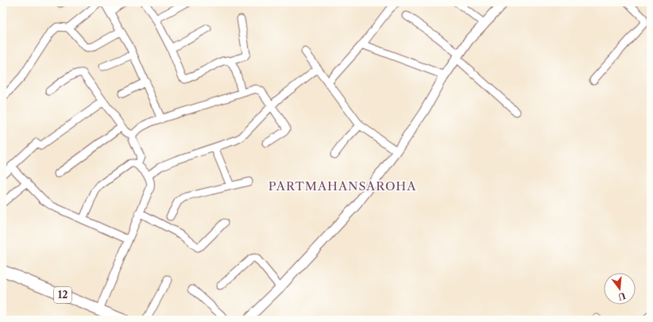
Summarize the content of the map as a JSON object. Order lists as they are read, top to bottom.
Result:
{
  "streets": {
    "highway": ["12"]
  },
  "districts": ["PARTMAHANSAROHA"],
  "north": "bottom"
}
